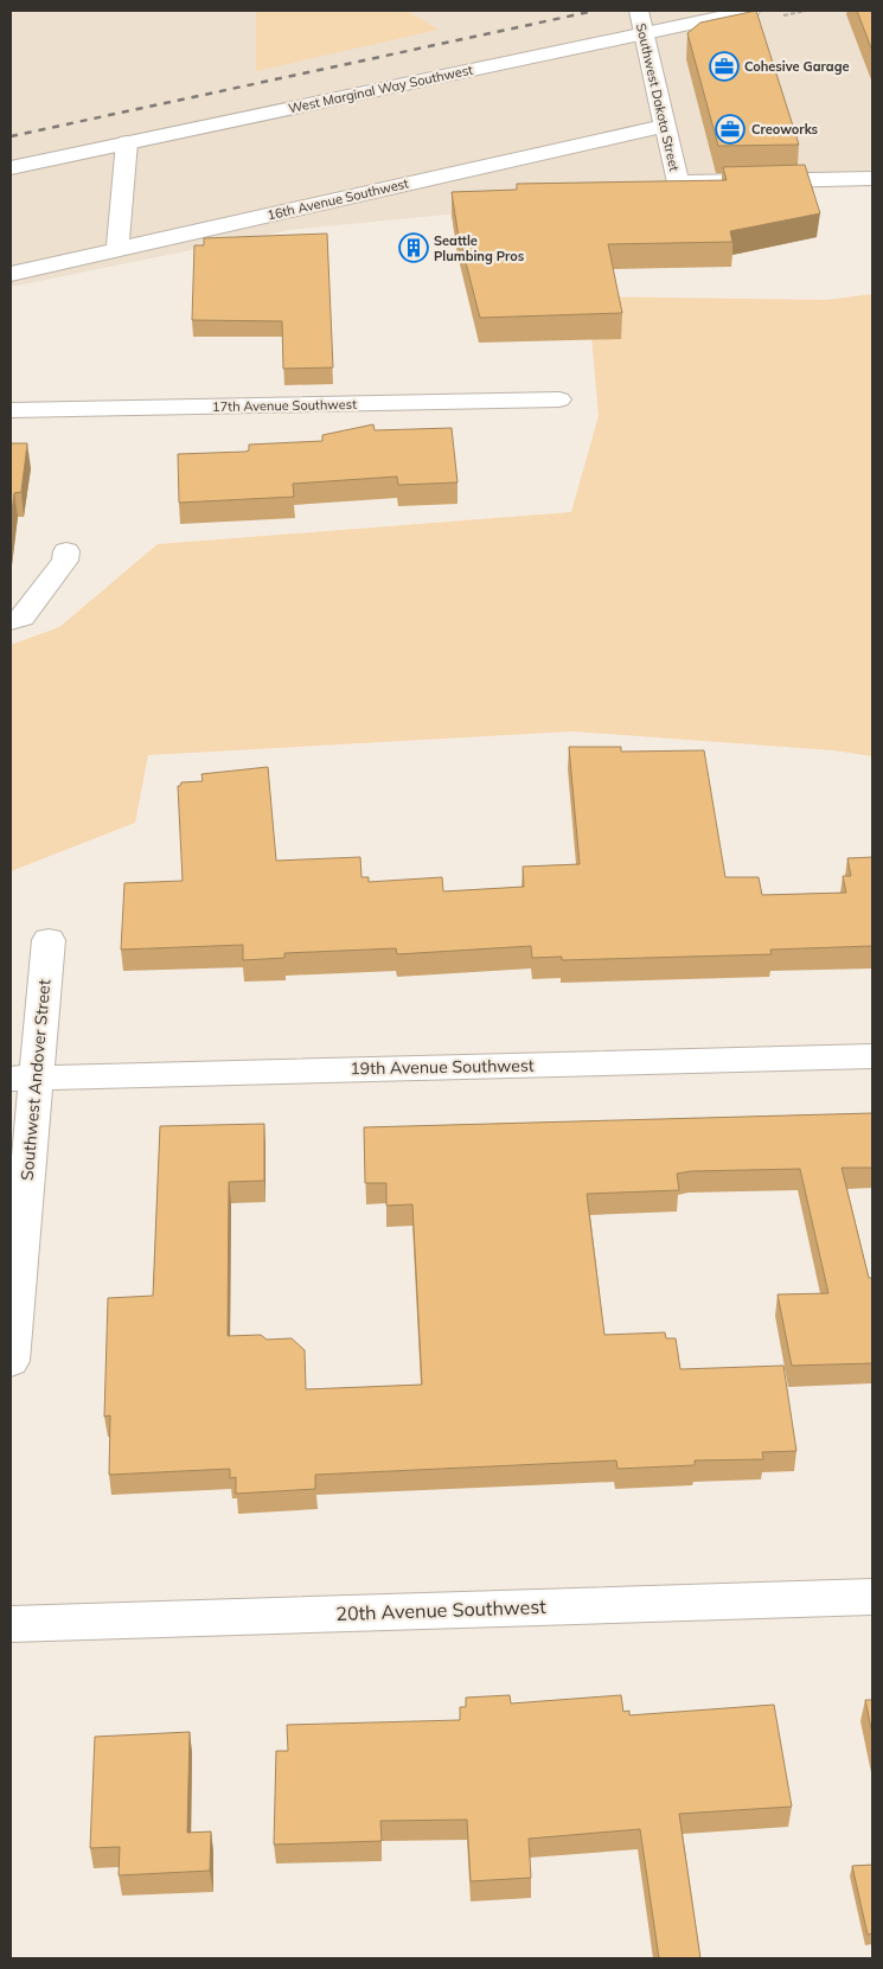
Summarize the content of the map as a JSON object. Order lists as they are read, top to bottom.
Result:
{
  "streets": {
    "street": [
      "West Marginal Way Southwest",
      "Southwest Dakota Street",
      "16th Avenue Southwest",
      "17th Avenue Southwest",
      "19th Avenue Southwest",
      "Southwest Andover Street",
      "20th Avenue Southwest"
    ]
  },
  "crossings": [
    ["West Marginal Way Southwest", "Southwest Dakota Street"],
    ["Southwest Dakota Street", "16th Avenue Southwest"],
    ["19th Avenue Southwest", "Southwest Andover Street"]
  ],
  "places": {
    "office": ["Cohesive Garage", "Creoworks"],
    "building": ["Seattle Plumbing Pros"]
  }
}
